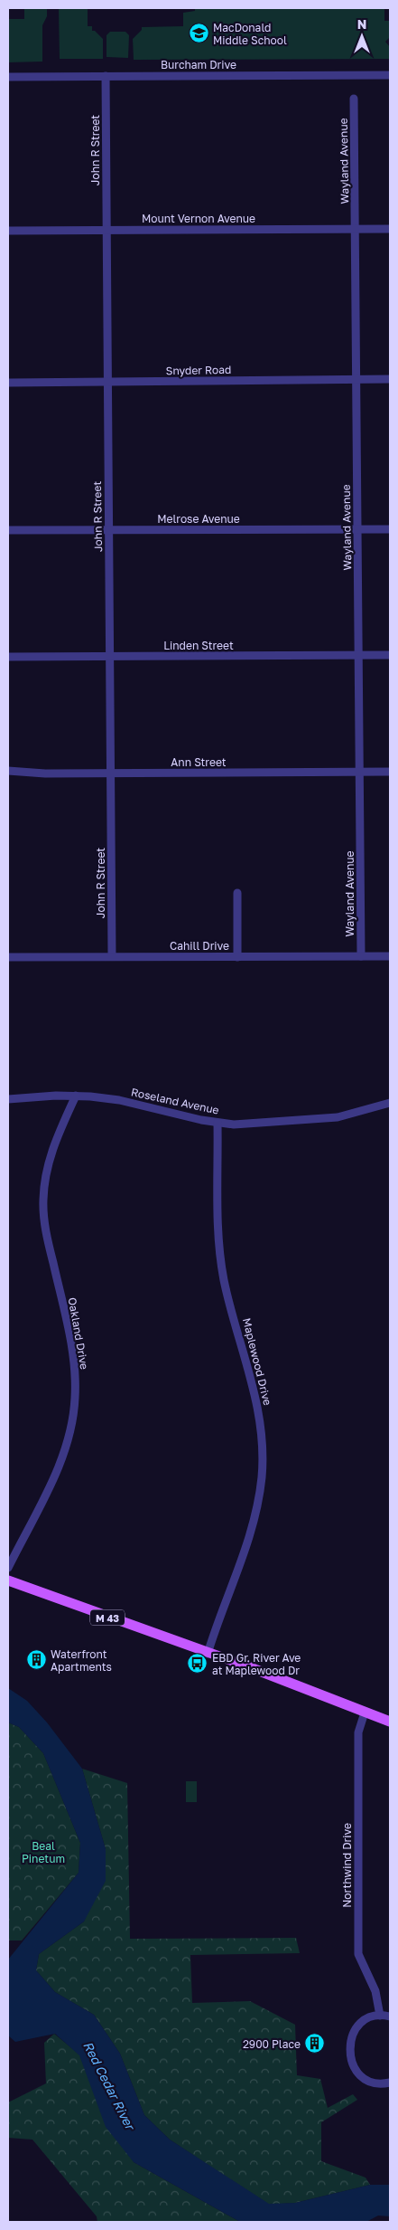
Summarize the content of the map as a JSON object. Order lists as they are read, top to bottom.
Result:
{
  "streets": {
    "main road": ["M 43"],
    "street": [
      "Burcham Drive",
      "John R Street",
      "Wayland Avenue",
      "Mount Vernon Avenue",
      "Snyder Road",
      "Melrose Avenue",
      "Linden Street",
      "Ann Street",
      "Cahill Drive",
      "Roseland Avenue",
      "Oakland Drive",
      "Maplewood Drive",
      "Northwind Drive"
    ]
  },
  "crossings": [
    ["Burcham Drive", "John R Street"],
    ["John R Street", "Mount Vernon Avenue"],
    ["John R Street", "Snyder Road"],
    ["John R Street", "Melrose Avenue"],
    ["John R Street", "Linden Street"],
    ["John R Street", "Ann Street"],
    ["John R Street", "Cahill Drive"],
    ["Wayland Avenue", "Mount Vernon Avenue"],
    ["Wayland Avenue", "Snyder Road"],
    ["Wayland Avenue", "Melrose Avenue"],
    ["Wayland Avenue", "Linden Street"],
    ["Wayland Avenue", "Ann Street"],
    ["Wayland Avenue", "Cahill Drive"],
    ["Roseland Avenue", "Oakland Drive"],
    ["Roseland Avenue", "Maplewood Drive"],
    ["Maplewood Drive", "M 43"],
    ["M 43", "Northwind Drive"]
  ],
  "water": ["Red Cedar River"],
  "parks": ["Beal Pinetum"],
  "places": {
    "school or university": ["MacDonald Middle School"],
    "building": ["Waterfront Apartments", "2900 Place"],
    "bus stop": ["EBD Gr. River Ave at Maplewood Dr"]
  },
  "north": "top"
}
